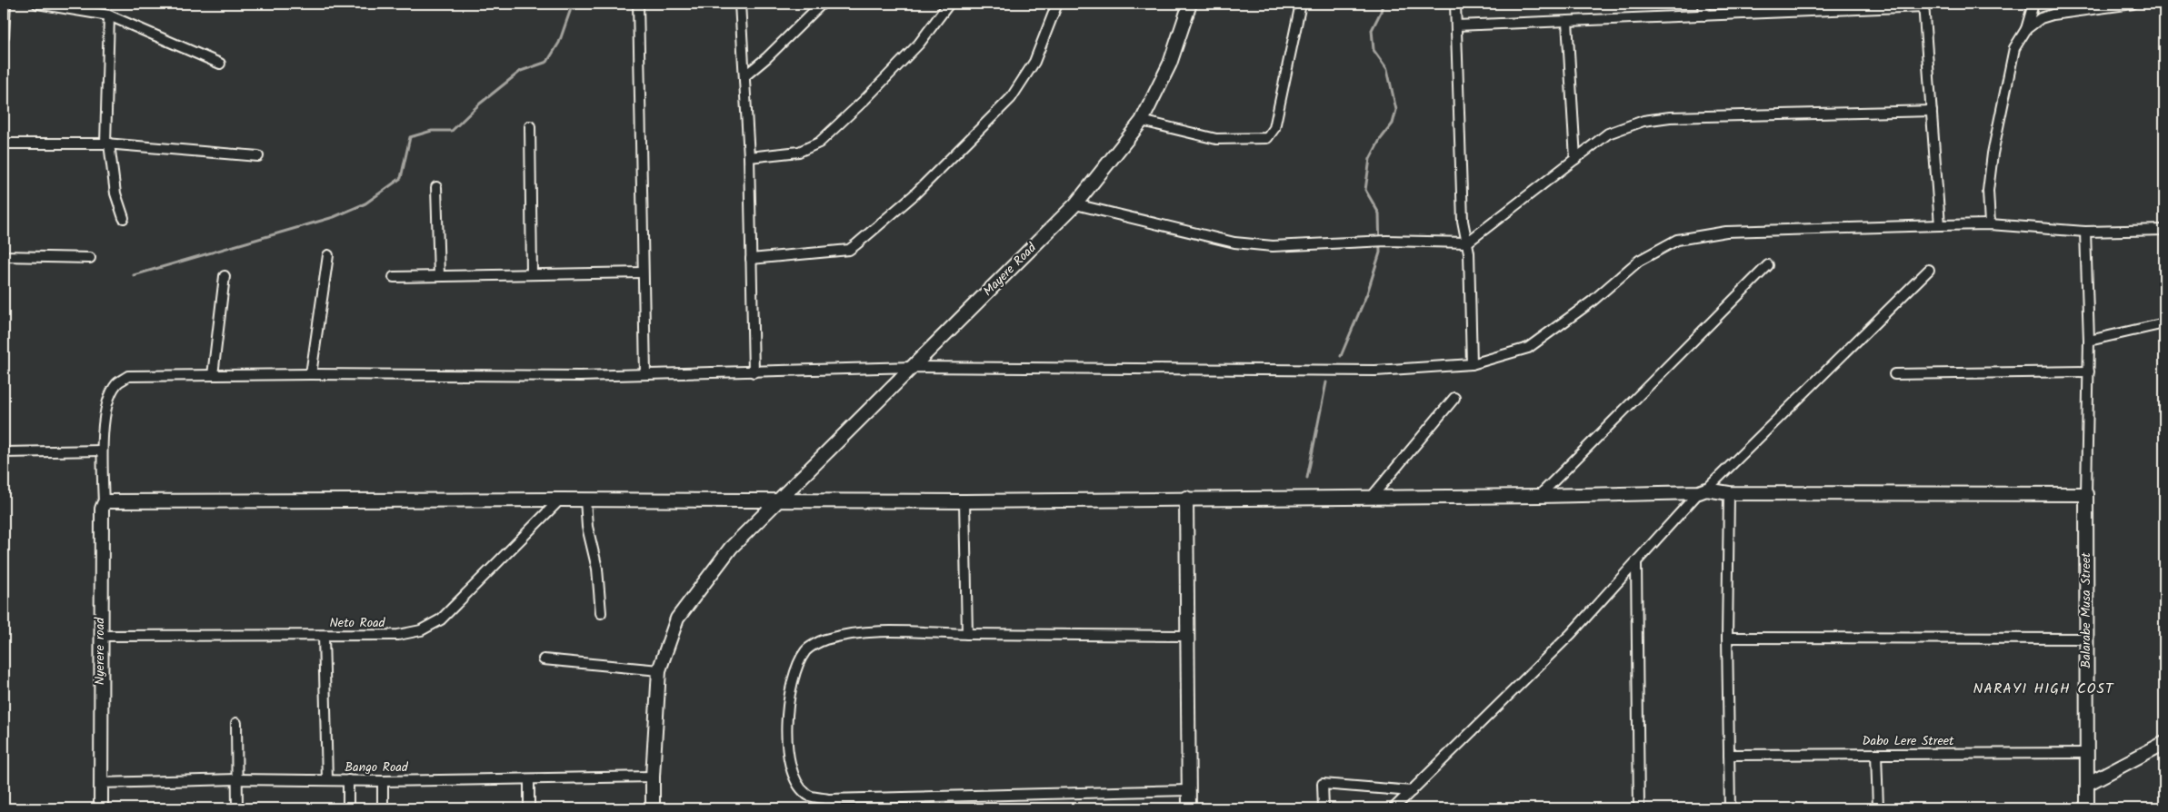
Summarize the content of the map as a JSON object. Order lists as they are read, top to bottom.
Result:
{
  "streets": {
    "street": [
      "Mayere Road",
      "Balarabe Musa Street",
      "Neto Road",
      "Nyerere road",
      "Dabo Lere Street",
      "Bango Road"
    ]
  },
  "crossings": [
    ["Mayere Road", "Bango Road"],
    ["Balarabe Musa Street", "Dabo Lere Street"],
    ["Neto Road", "Nyerere road"],
    ["Nyerere road", "Bango Road"]
  ],
  "districts": ["NARAYI HIGH COST"]
}
